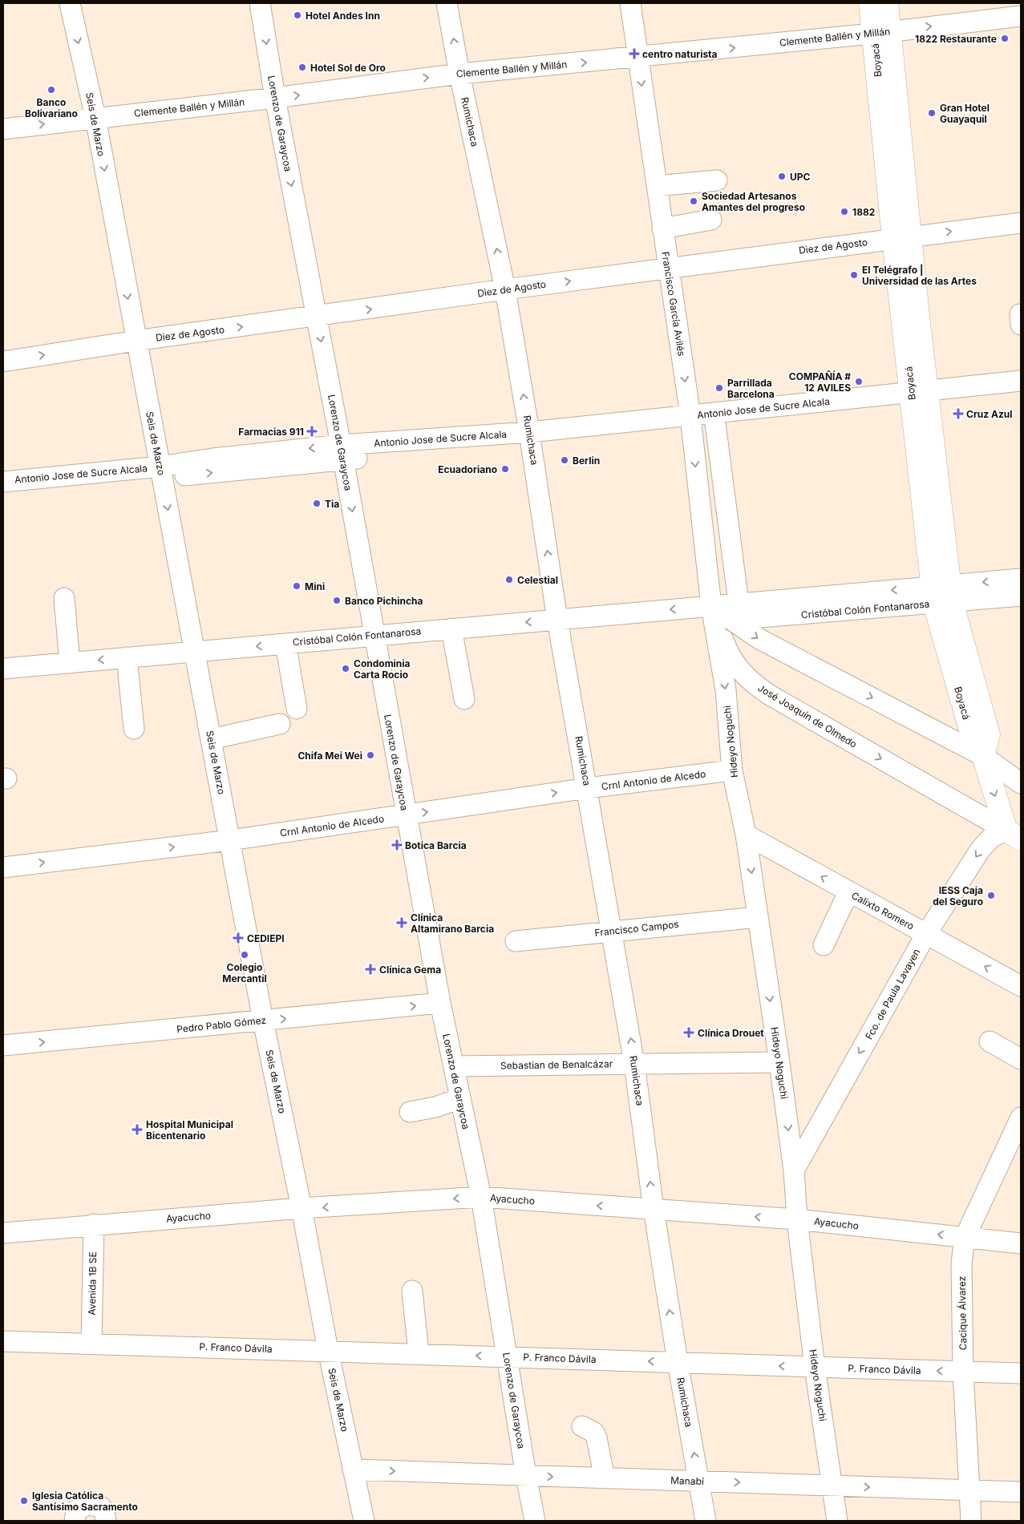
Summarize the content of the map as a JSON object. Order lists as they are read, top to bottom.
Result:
{
  "streets": {
    "main road": ["Boyacá"],
    "street": [
      "Clemente Ballén y Millán",
      "Rumichaca",
      "Lorenzo de Garaycoa",
      "Seis de Marzo",
      "Diez de Agosto",
      "Francisco García Avilés",
      "Antonio Jose de Sucre Alcala",
      "Cristóbal Colón Fontanarosa",
      "José Joaquín de Olmedo",
      "Hideyo Noguchi",
      "Crnl Antonio de Alcedo",
      "Calixto Romero",
      "Francisco Campos",
      "Fco. de Paula Lavayen",
      "Pedro Pablo Gómez",
      "Sebastian de Benalcázar",
      "Ayacucho",
      "Avenida 1B SE",
      "Cacique Álvarez",
      "P. Franco Dávila",
      "Manabí"
    ]
  },
  "crossings": [
    ["Clemente Ballén y Millán", "Boyacá"],
    ["Clemente Ballén y Millán", "Rumichaca"],
    ["Clemente Ballén y Millán", "Lorenzo de Garaycoa"],
    ["Clemente Ballén y Millán", "Seis de Marzo"],
    ["Clemente Ballén y Millán", "Francisco García Avilés"],
    ["Boyacá", "Diez de Agosto"],
    ["Boyacá", "Antonio Jose de Sucre Alcala"],
    ["Boyacá", "Cristóbal Colón Fontanarosa"],
    ["Rumichaca", "Diez de Agosto"],
    ["Rumichaca", "Antonio Jose de Sucre Alcala"],
    ["Rumichaca", "Cristóbal Colón Fontanarosa"],
    ["Rumichaca", "Crnl Antonio de Alcedo"],
    ["Rumichaca", "Francisco Campos"],
    ["Rumichaca", "Sebastian de Benalcázar"],
    ["Rumichaca", "Ayacucho"],
    ["Rumichaca", "P. Franco Dávila"],
    ["Rumichaca", "Manabí"],
    ["Lorenzo de Garaycoa", "Diez de Agosto"],
    ["Lorenzo de Garaycoa", "Antonio Jose de Sucre Alcala"],
    ["Lorenzo de Garaycoa", "Cristóbal Colón Fontanarosa"],
    ["Lorenzo de Garaycoa", "Crnl Antonio de Alcedo"],
    ["Lorenzo de Garaycoa", "Pedro Pablo Gómez"],
    ["Lorenzo de Garaycoa", "Sebastian de Benalcázar"],
    ["Lorenzo de Garaycoa", "Ayacucho"],
    ["Lorenzo de Garaycoa", "P. Franco Dávila"],
    ["Lorenzo de Garaycoa", "Manabí"],
    ["Seis de Marzo", "Diez de Agosto"],
    ["Seis de Marzo", "Antonio Jose de Sucre Alcala"],
    ["Seis de Marzo", "Cristóbal Colón Fontanarosa"],
    ["Seis de Marzo", "Crnl Antonio de Alcedo"],
    ["Seis de Marzo", "Pedro Pablo Gómez"],
    ["Seis de Marzo", "Ayacucho"],
    ["Seis de Marzo", "P. Franco Dávila"],
    ["Seis de Marzo", "Manabí"],
    ["Diez de Agosto", "Francisco García Avilés"],
    ["Francisco García Avilés", "Antonio Jose de Sucre Alcala"],
    ["Francisco García Avilés", "Cristóbal Colón Fontanarosa"],
    ["Francisco García Avilés", "José Joaquín de Olmedo"],
    ["Francisco García Avilés", "Hideyo Noguchi"],
    ["Cristóbal Colón Fontanarosa", "José Joaquín de Olmedo"],
    ["Cristóbal Colón Fontanarosa", "Hideyo Noguchi"],
    ["José Joaquín de Olmedo", "Hideyo Noguchi"],
    ["José Joaquín de Olmedo", "Fco. de Paula Lavayen"],
    ["Hideyo Noguchi", "Crnl Antonio de Alcedo"],
    ["Hideyo Noguchi", "Calixto Romero"],
    ["Hideyo Noguchi", "Francisco Campos"],
    ["Hideyo Noguchi", "Fco. de Paula Lavayen"],
    ["Hideyo Noguchi", "Sebastian de Benalcázar"],
    ["Hideyo Noguchi", "Ayacucho"],
    ["Hideyo Noguchi", "P. Franco Dávila"],
    ["Hideyo Noguchi", "Manabí"],
    ["Calixto Romero", "Fco. de Paula Lavayen"],
    ["Ayacucho", "Avenida 1B SE"],
    ["Ayacucho", "Cacique Álvarez"],
    ["Avenida 1B SE", "P. Franco Dávila"],
    ["Cacique Álvarez", "P. Franco Dávila"],
    ["Cacique Álvarez", "Manabí"]
  ],
  "one_way": [
    "Clemente Ballén y Millán",
    "Rumichaca",
    "Lorenzo de Garaycoa",
    "Diez de Agosto",
    "Hideyo Noguchi",
    "Crnl Antonio de Alcedo",
    "Calixto Romero",
    "Fco. de Paula Lavayen",
    "Pedro Pablo Gómez",
    "Ayacucho",
    "P. Franco Dávila",
    "Manabí"
  ],
  "places": {
    "other": [
      "Hotel Andes Inn",
      "1822 Restaurante",
      "Hotel Sol de Oro",
      "Banco Bolivariano",
      "Gran Hotel Guayaquil",
      "UPC",
      "Sociedad Artesanos Amantes del progreso",
      "1882",
      "El Telégrafo | Universidad de las Artes",
      "COMPAÑÍA # 12 AVILES",
      "Parrillada Barcelona",
      "Berlin",
      "Ecuadoriano",
      "Tia",
      "Celestial",
      "Mini",
      "Banco Pichincha",
      "Condominia Carta Rocio",
      "Chifa Mei Wei",
      "IESS Caja del Seguro",
      "Colegio Mercantil",
      "Iglesia Católica Santísimo Sacramento"
    ],
    "health": [
      "centro naturista",
      "Cruz Azul",
      "Farmacias 911",
      "Botica Barcia",
      "Clínica Altamirano Barcia",
      "CEDIEPI",
      "Clínica Gema",
      "Clínica Drouet",
      "Hospital Municipal Bicentenario"
    ]
  }
}
